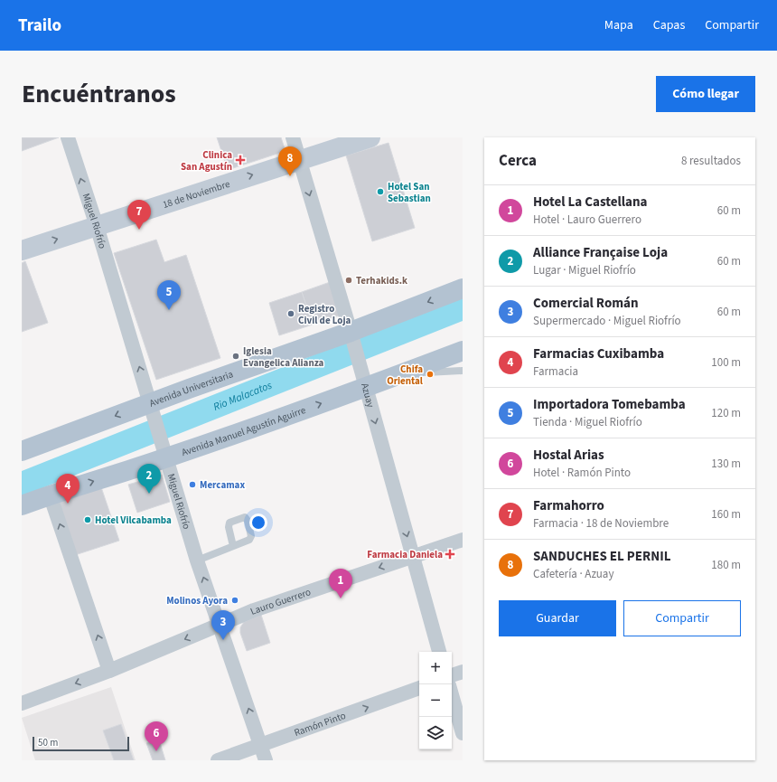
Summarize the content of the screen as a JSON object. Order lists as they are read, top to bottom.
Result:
{
  "streets": {
    "main road": ["Avenida Universitaria", "Avenida Manuel Agustín Aguirre"],
    "street": [
      "18 de Noviembre",
      "Miguel Riofrío",
      "Azuay",
      "Lauro Guerrero",
      "Ramón Pinto"
    ]
  },
  "crossings": [
    ["18 de Noviembre", "Miguel Riofrío"],
    ["18 de Noviembre", "Azuay"],
    ["Miguel Riofrío", "Avenida Universitaria"],
    ["Miguel Riofrío", "Avenida Manuel Agustín Aguirre"],
    ["Miguel Riofrío", "Lauro Guerrero"],
    ["Miguel Riofrío", "Ramón Pinto"],
    ["Avenida Universitaria", "Azuay"],
    ["Azuay", "Avenida Manuel Agustín Aguirre"],
    ["Azuay", "Lauro Guerrero"]
  ],
  "one_way": [
    "18 de Noviembre",
    "Miguel Riofrío",
    "Avenida Universitaria",
    "Azuay",
    "Avenida Manuel Agustín Aguirre",
    "Lauro Guerrero",
    "Ramón Pinto"
  ],
  "water": ["Rio Malacatos"],
  "places": {
    "health": ["Clinica San Agustín", "Farmacia Daniela"],
    "other": [
      "Hotel San Sebastian",
      "Terhakids.k",
      "Registro Civil de Loja",
      "Iglesia Evangelica Alianza",
      "Chifa Oriental",
      "Mercamax",
      "Hotel Vilcabamba",
      "Molinos Ayora"
    ]
  },
  "scale_bar": "50 m",
  "page": {
    "header": "Trailo",
    "nav": ["Mapa", "Capas", "Compartir"],
    "title": "Encuéntranos",
    "buttons": [
      "Cómo llegar",
      ["Guardar", "Compartir"]
    ],
    "heading": ["Cerca", "8 resultados"],
    "pins": [
      "8",
      "7",
      "5",
      "2",
      "4",
      "1",
      "3",
      "6"
    ],
    "list": [
      {
        "mark": "1",
        "name": "Hotel La Castellana",
        "note": "Hotel · Lauro Guerrero",
        "value": "60 m"
      },
      {
        "mark": "2",
        "name": "Alliance Française Loja",
        "note": "Lugar · Miguel Riofrío",
        "value": "60 m"
      },
      {
        "mark": "3",
        "name": "Comercial Román",
        "note": "Supermercado · Miguel Riofrío",
        "value": "60 m"
      },
      {
        "mark": "4",
        "name": "Farmacias Cuxibamba",
        "note": "Farmacia",
        "value": "100 m"
      },
      {
        "mark": "5",
        "name": "Importadora Tomebamba",
        "note": "Tienda · Miguel Riofrío",
        "value": "120 m"
      },
      {
        "mark": "6",
        "name": "Hostal Arias",
        "note": "Hotel · Ramón Pinto",
        "value": "130 m"
      },
      {
        "mark": "7",
        "name": "Farmahorro",
        "note": "Farmacia · 18 de Noviembre",
        "value": "160 m"
      },
      {
        "mark": "8",
        "name": "SANDUCHES EL PERNIL",
        "note": "Cafetería · Azuay",
        "value": "180 m"
      }
    ],
    "map_buttons": ["+", "−"],
    "scale": "50 m"
  }
}
